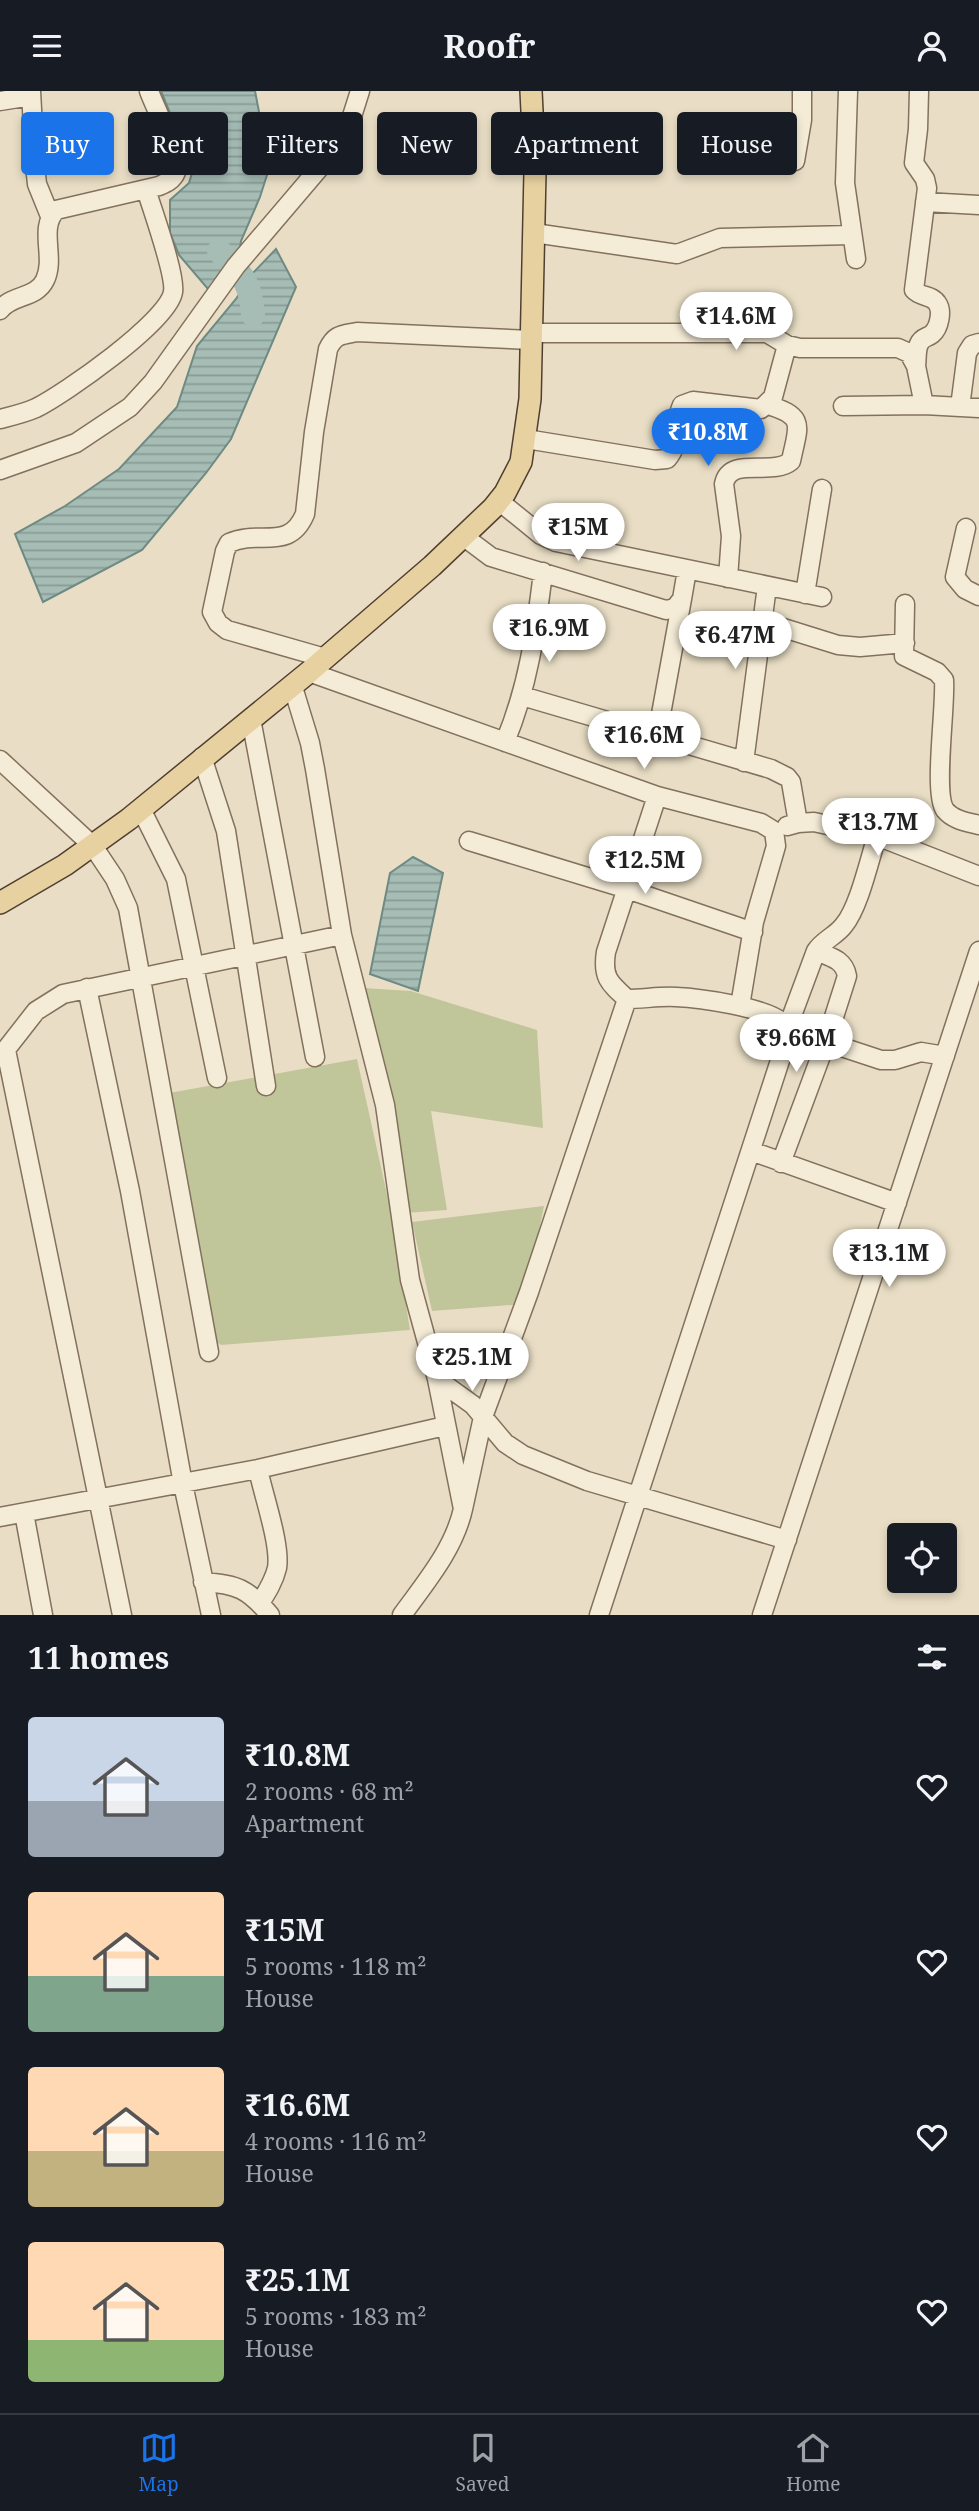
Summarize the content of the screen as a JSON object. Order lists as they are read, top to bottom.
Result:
{
  "page": {
    "header": "Roofr",
    "chip": [
      "Buy",
      "Rent",
      "Filters",
      "New",
      "Apartment",
      "House"
    ],
    "price": [
      "₹14.6M",
      "₹10.8M",
      "₹15M",
      "₹16.9M",
      "₹6.47M",
      "₹16.6M",
      "₹13.7M",
      "₹12.5M",
      "₹9.66M",
      "₹13.1M",
      "₹25.1M"
    ],
    "heading": "11 homes",
    "list": [
      {
        "name": "₹10.8M",
        "note": "2 rooms · 68 m² · Apartment"
      },
      {
        "name": "₹15M",
        "note": "5 rooms · 118 m² · House"
      },
      {
        "name": "₹16.6M",
        "note": "4 rooms · 116 m² · House"
      },
      {
        "name": "₹25.1M",
        "note": "5 rooms · 183 m² · House"
      }
    ],
    "tabs": ["Map", "Saved", "Home"]
  }
}
